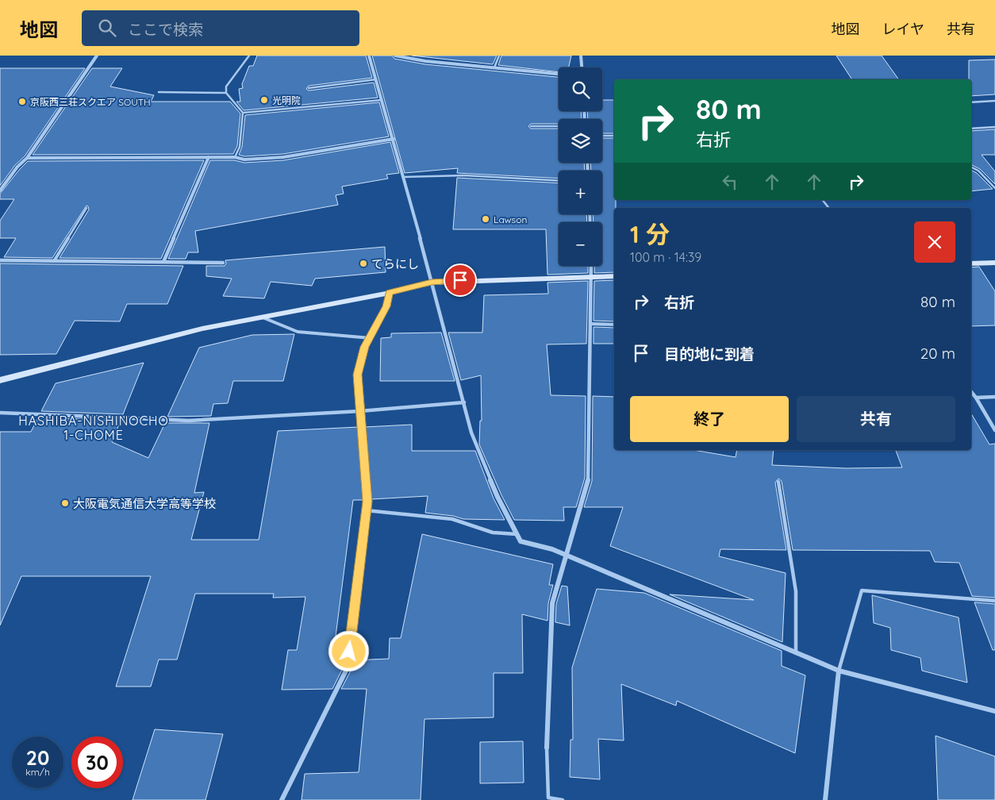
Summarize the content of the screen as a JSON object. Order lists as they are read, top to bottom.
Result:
{
  "districts": ["HASHIBA-NISHINOCHO 1-CHOME"],
  "places": [
    "光明院",
    "京阪西三荘スクエア SOUTH",
    "Lawson",
    "てらにし",
    "大阪電気通信大学高等学校"
  ],
  "page": {
    "header": "地図",
    "search": "ここで検索",
    "nav": ["地図", "レイヤ", "共有"],
    "map_buttons": ["+", "−"],
    "turn": ["80 m", "右折"],
    "heading": ["1 分", "100 m · 14:39"],
    "list": [
      {
        "name": "右折",
        "value": "80 m"
      },
      {
        "name": "目的地に到着",
        "value": "20 m"
      }
    ],
    "buttons": ["終了", "共有"],
    "speed": "20 km/h",
    "limit": "30"
  }
}
